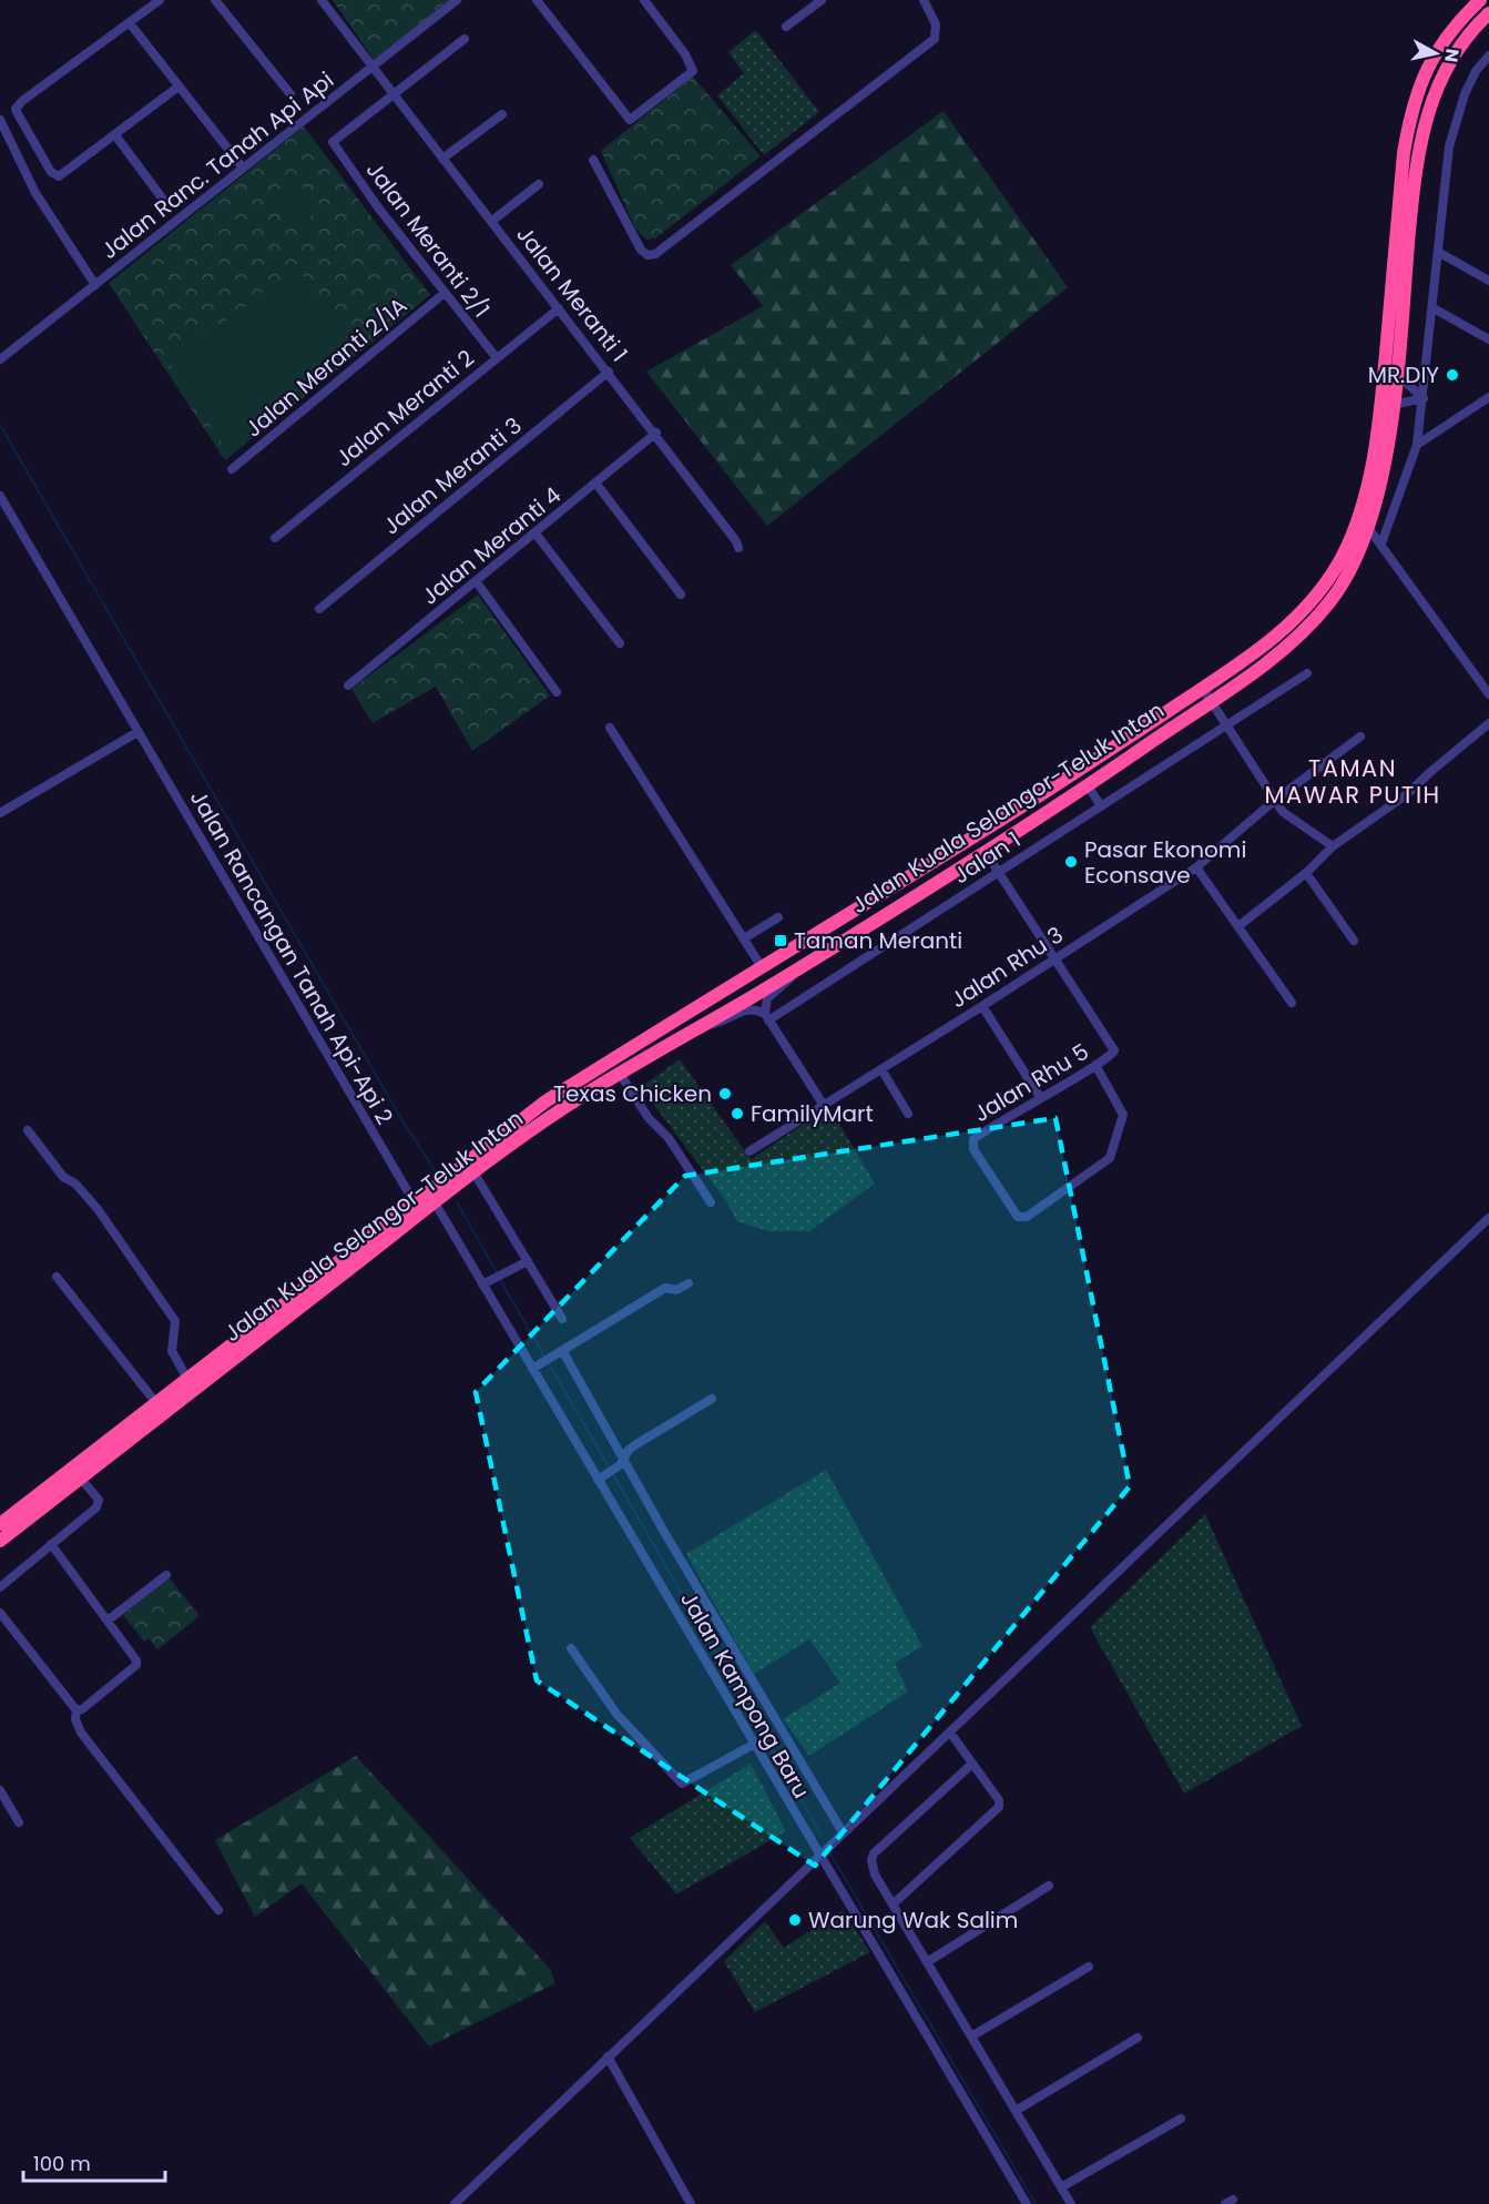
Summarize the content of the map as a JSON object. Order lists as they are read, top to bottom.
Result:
{
  "streets": {
    "highway": ["Jalan Kuala Selangor-Teluk Intan"],
    "street": [
      "Jalan Ranc. Tanah Api Api",
      "Jalan Meranti 2/1",
      "Jalan Meranti 1",
      "Jalan Meranti 2/1A",
      "Jalan Meranti 2",
      "Jalan Meranti 3",
      "Jalan Meranti 4",
      "Jalan 1",
      "Jalan Rancangan Tanah Api-Api 2",
      "Jalan Rhu 3",
      "Jalan Rhu 5",
      "Jalan Kampong Baru"
    ]
  },
  "crossings": [
    ["Jalan Ranc. Tanah Api Api", "Jalan Meranti 1"],
    ["Jalan Meranti 2/1", "Jalan Meranti 1"],
    ["Jalan Meranti 2/1", "Jalan Meranti 2/1A"],
    ["Jalan Meranti 2/1", "Jalan Meranti 2"],
    ["Jalan Meranti 1", "Jalan Meranti 2"],
    ["Jalan Meranti 1", "Jalan Meranti 3"],
    ["Jalan Meranti 1", "Jalan Meranti 4"],
    ["Jalan Kuala Selangor-Teluk Intan", "Jalan Rancangan Tanah Api-Api 2"],
    ["Jalan Kuala Selangor-Teluk Intan", "Jalan Kampong Baru"],
    ["Jalan Rhu 3", "Jalan Rhu 5"]
  ],
  "districts": ["TAMAN MAWAR PUTIH"],
  "places": {
    "other": [
      "MR.DIY",
      "Pasar Ekonomi Econsave",
      "Texas Chicken",
      "FamilyMart",
      "Warung Wak Salim"
    ],
    "transit": ["Taman Meranti"]
  },
  "scale_bar": "100 m",
  "north": "right"
}
